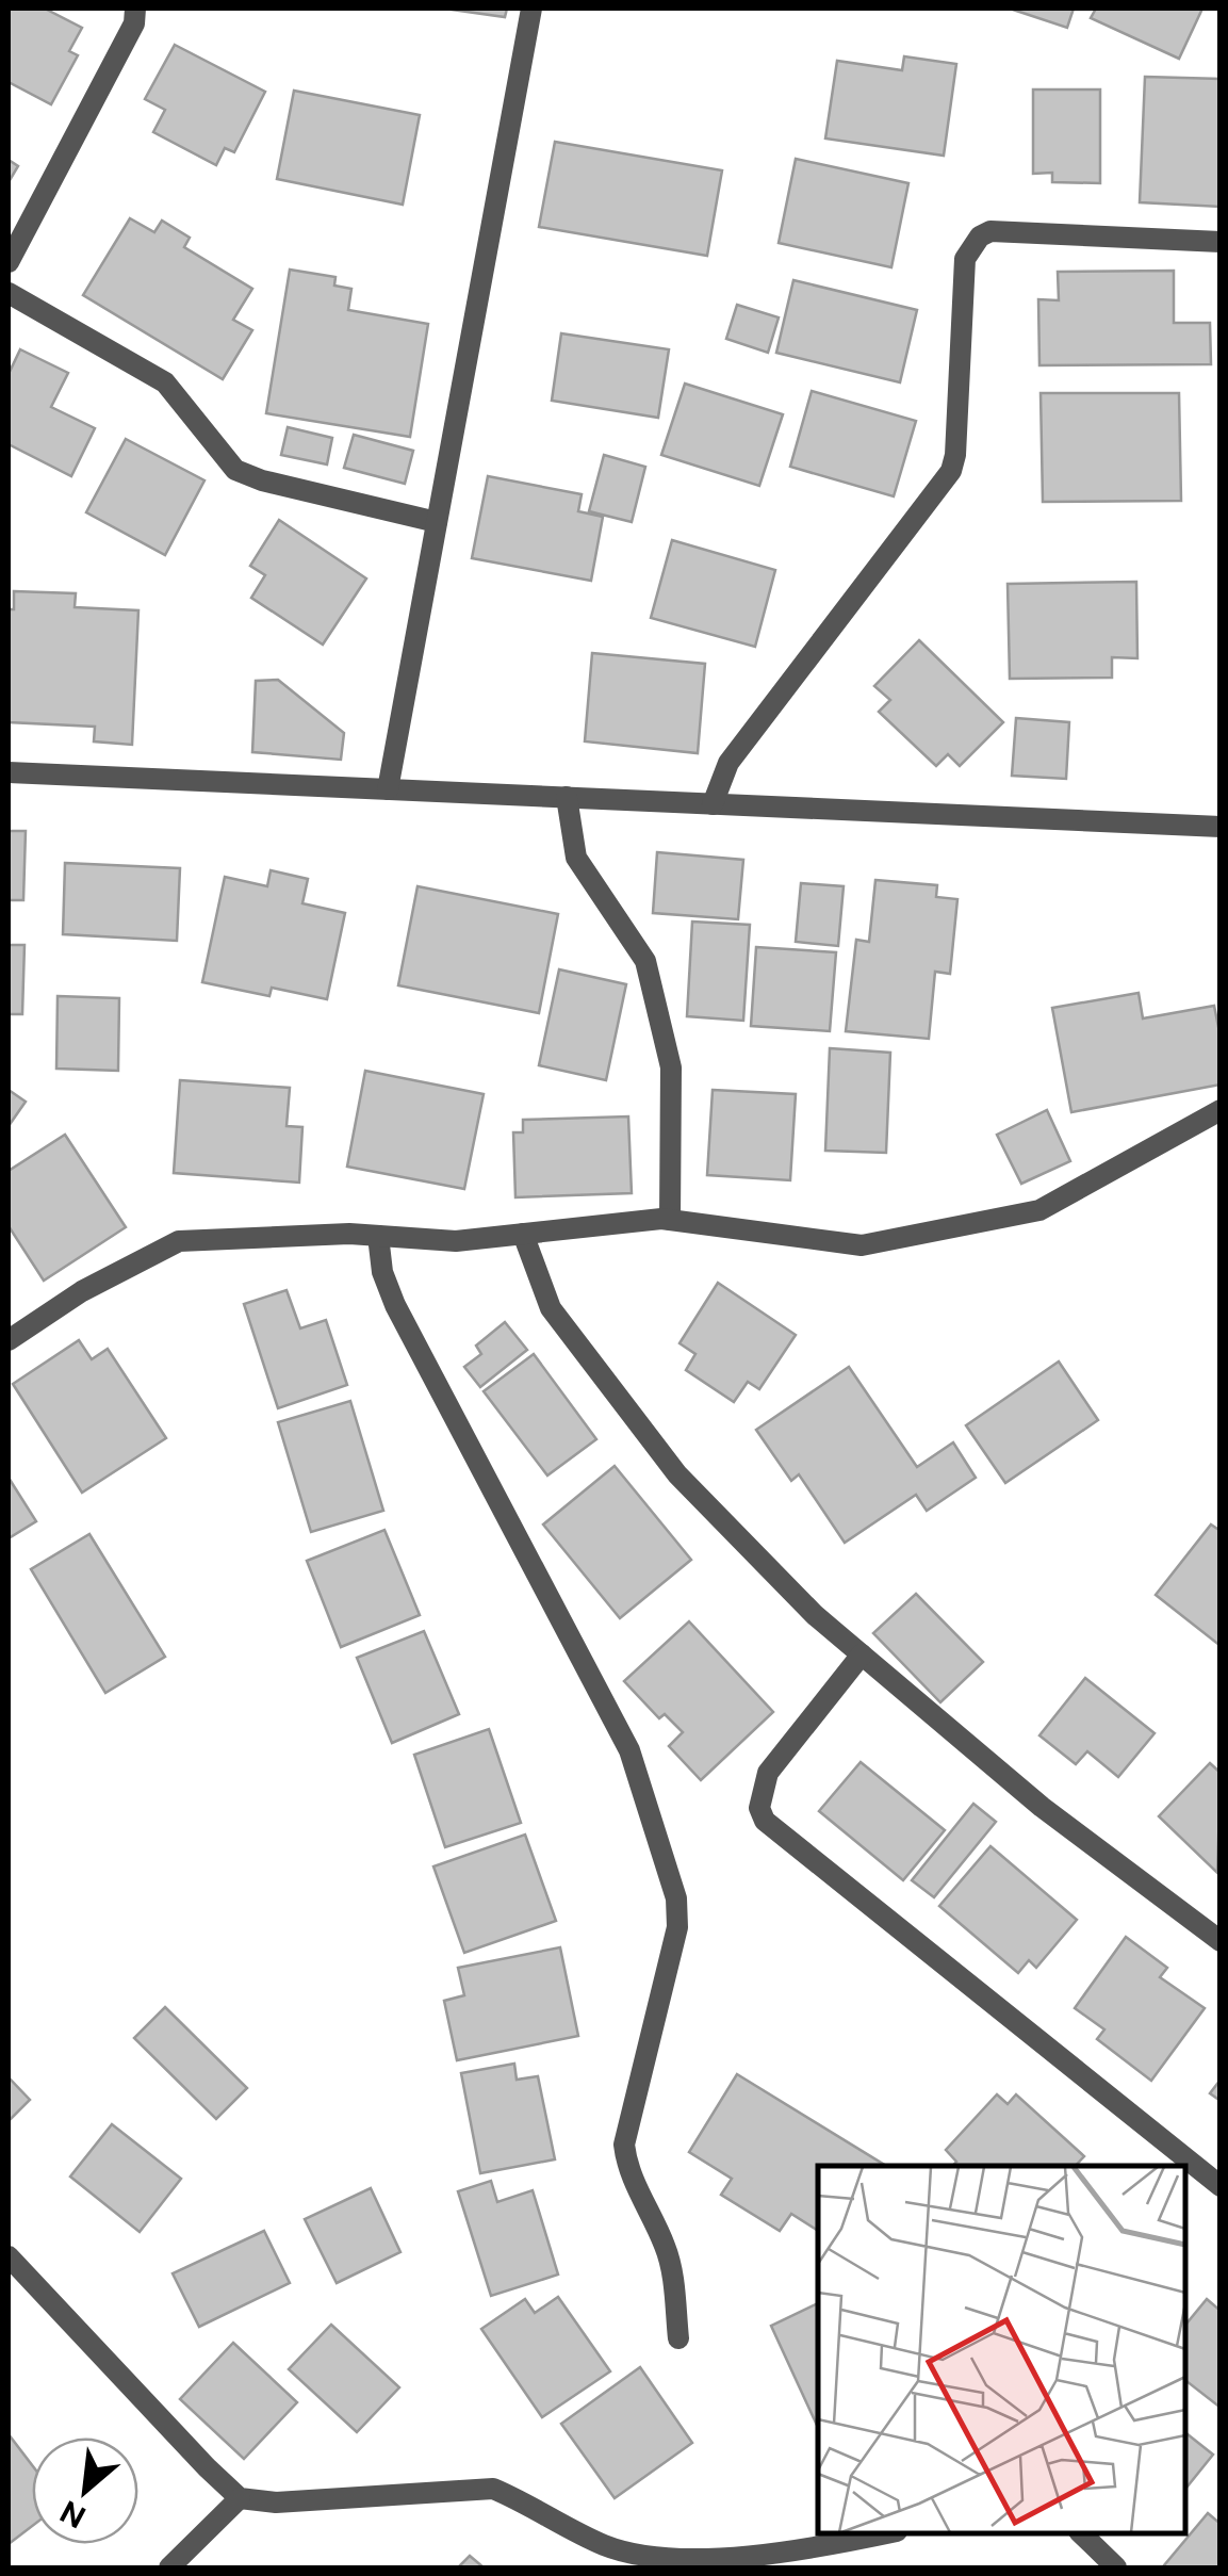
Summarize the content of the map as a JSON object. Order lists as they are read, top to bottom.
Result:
{
  "north": "bottom left"
}
